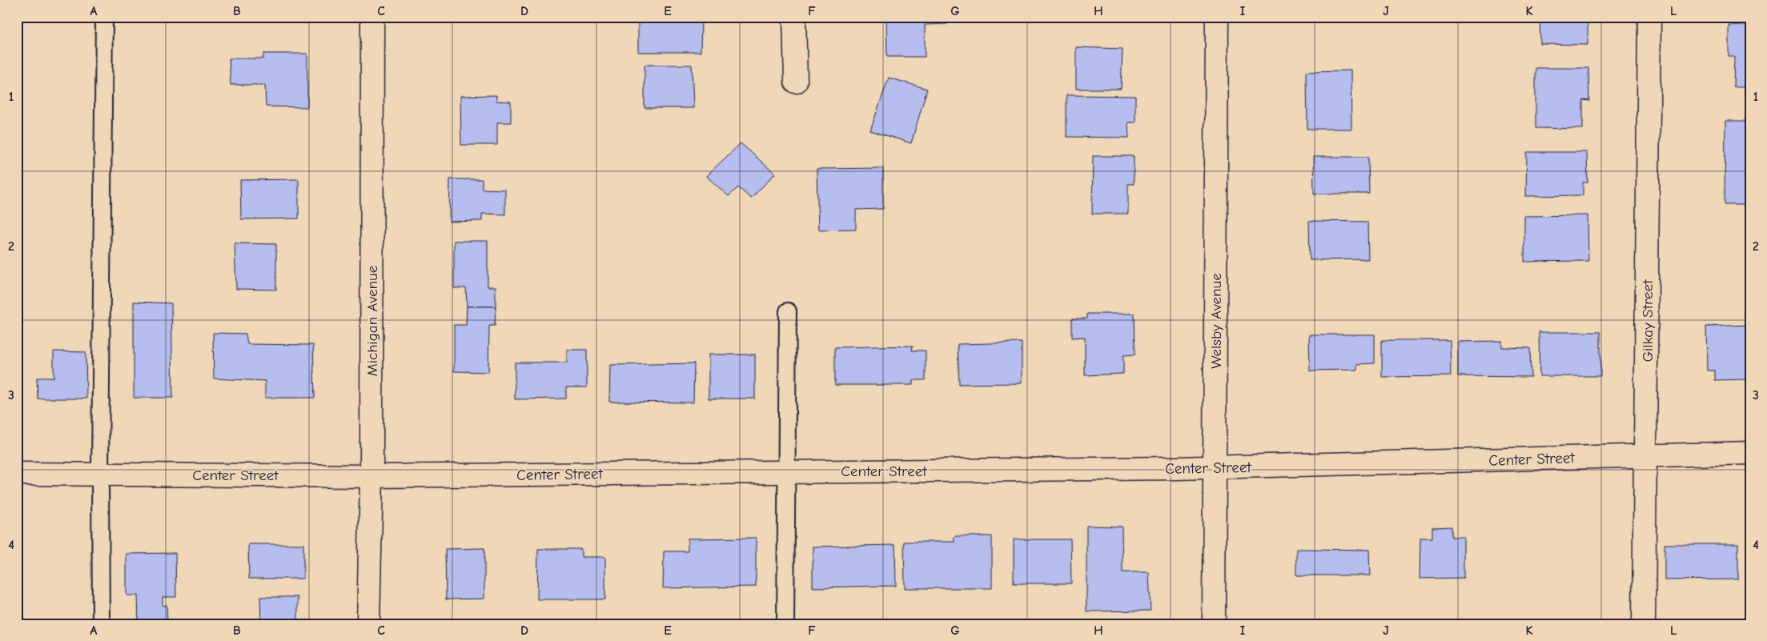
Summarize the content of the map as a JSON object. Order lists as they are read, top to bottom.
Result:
{
  "streets": {
    "street": [
      "Michigan Avenue",
      "Welsby Avenue",
      "Gilkay Street",
      "Center Street"
    ]
  },
  "crossings": [
    ["Michigan Avenue", "Center Street"],
    ["Welsby Avenue", "Center Street"],
    ["Gilkay Street", "Center Street"]
  ],
  "grid": {
    "columns": [
      "A",
      "B",
      "C",
      "D",
      "E",
      "F",
      "G",
      "H",
      "I",
      "J",
      "K",
      "L"
    ],
    "rows": [
      "1",
      "2",
      "3",
      "4"
    ]
  }
}
